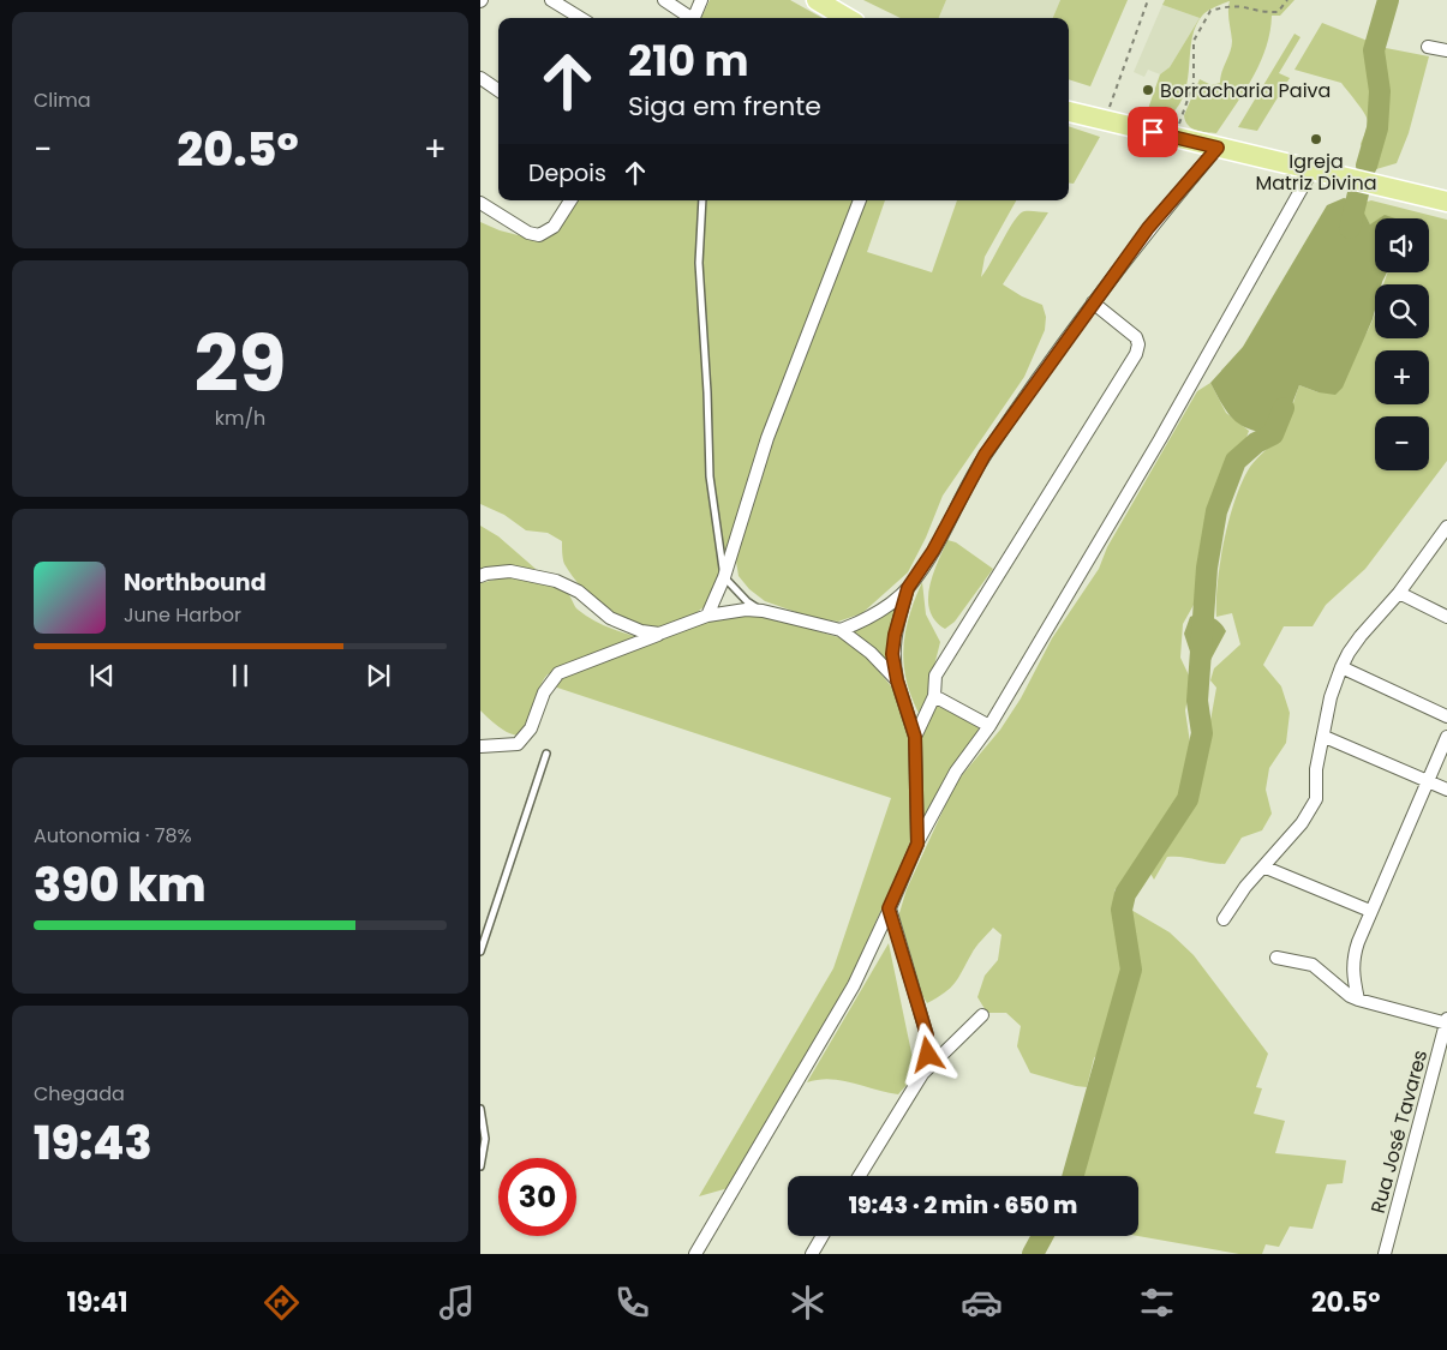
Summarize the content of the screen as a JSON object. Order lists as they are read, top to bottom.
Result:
{
  "streets": {
    "street": ["Rua José Tavares"]
  },
  "places": ["Borracharia Paiva", "Igreja Matriz Divina"],
  "page": {
    "tile": [
      "Clima",
      ["29", "km/h"],
      ["Autonomia · 78%", "390 km"],
      ["Chegada", "19:43"]
    ],
    "turn": ["210 m", "Siga em frente"],
    "heat": ["−", "20.5°", "+"],
    "then": "Depois",
    "map_buttons": ["+", "−"],
    "song": ["Northbound", "June Harbor"],
    "limit": "30",
    "trip": "19:43 · 2 min · 650 m",
    "tabs": ["19:41", "20.5°"]
  }
}
